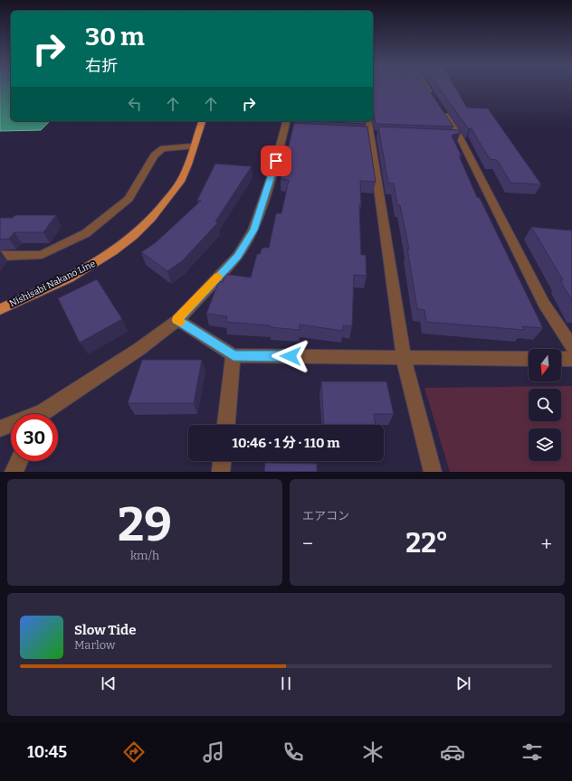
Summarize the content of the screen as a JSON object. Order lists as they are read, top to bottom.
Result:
{
  "streets": {
    "main road": ["Nishisabi Nakano Line"]
  },
  "north": "bottom",
  "page": {
    "turn": ["30 m", "右折"],
    "limit": "30",
    "trip": "10:46 · 1 分 · 110 m",
    "tile": [
      ["29", "km/h"],
      "エアコン"
    ],
    "heat": ["−", "22°", "+"],
    "song": ["Slow Tide", "Marlow"],
    "tabs": "10:45"
  }
}
